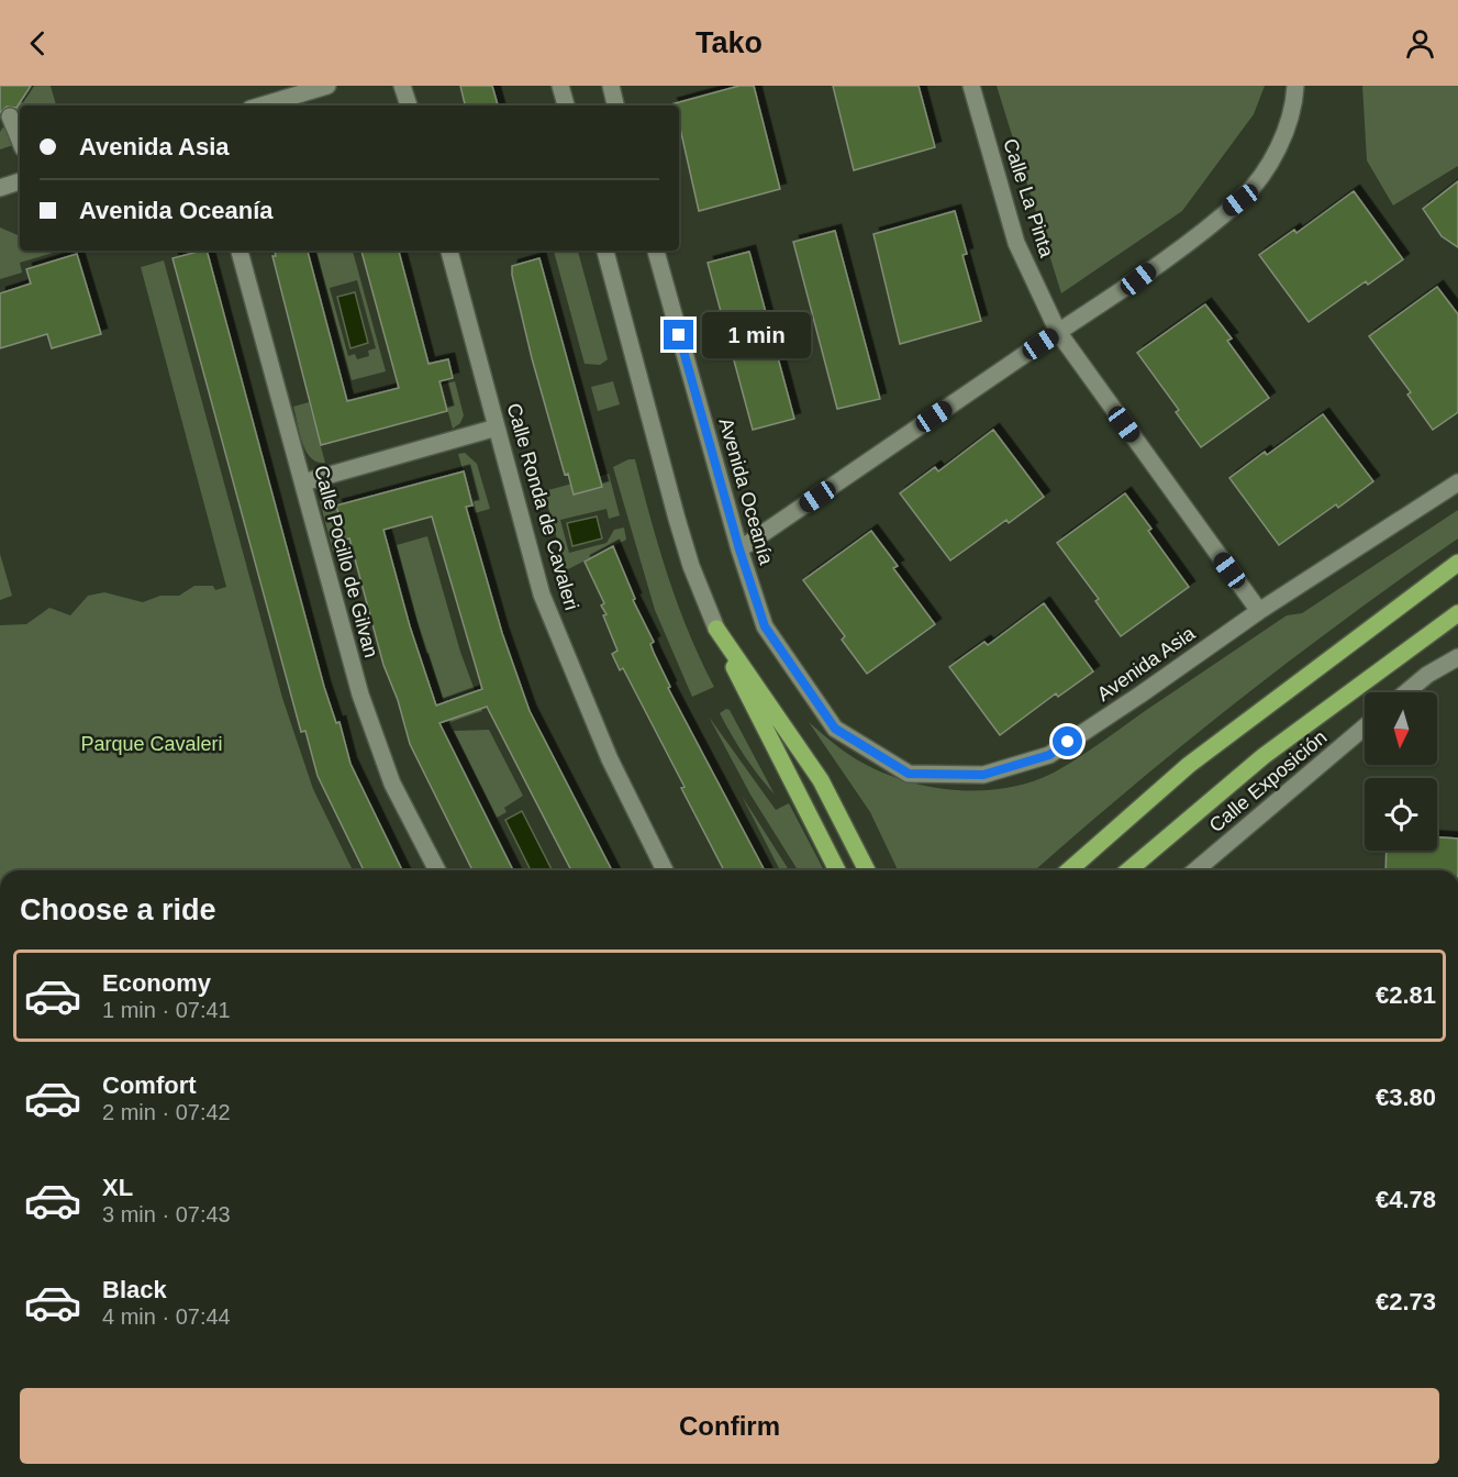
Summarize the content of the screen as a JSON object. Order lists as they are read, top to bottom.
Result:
{
  "streets": {
    "street": [
      "Calle La Pinta",
      "Avenida Oceanía",
      "Calle Ronda de Cavaleri",
      "Calle Pocillo de Gilvan",
      "Avenida Asia",
      "Calle Exposición"
    ]
  },
  "crossings": [
    ["Calle La Pinta", "Avenida Asia"],
    ["Avenida Oceanía", "Avenida Asia"]
  ],
  "parks": ["Parque Cavaleri"],
  "north": "bottom",
  "page": {
    "header": "Tako",
    "banner": ["Avenida Asia", "Avenida Oceanía"],
    "bubble": "1 min",
    "heading": "Choose a ride",
    "list": [
      {
        "name": "Economy",
        "note": "1 min · 07:41",
        "value": "€2.81"
      },
      {
        "name": "Comfort",
        "note": "2 min · 07:42",
        "value": "€3.80"
      },
      {
        "name": "XL",
        "note": "3 min · 07:43",
        "value": "€4.78"
      },
      {
        "name": "Black",
        "note": "4 min · 07:44",
        "value": "€2.73"
      }
    ],
    "buttons": "Confirm"
  }
}
